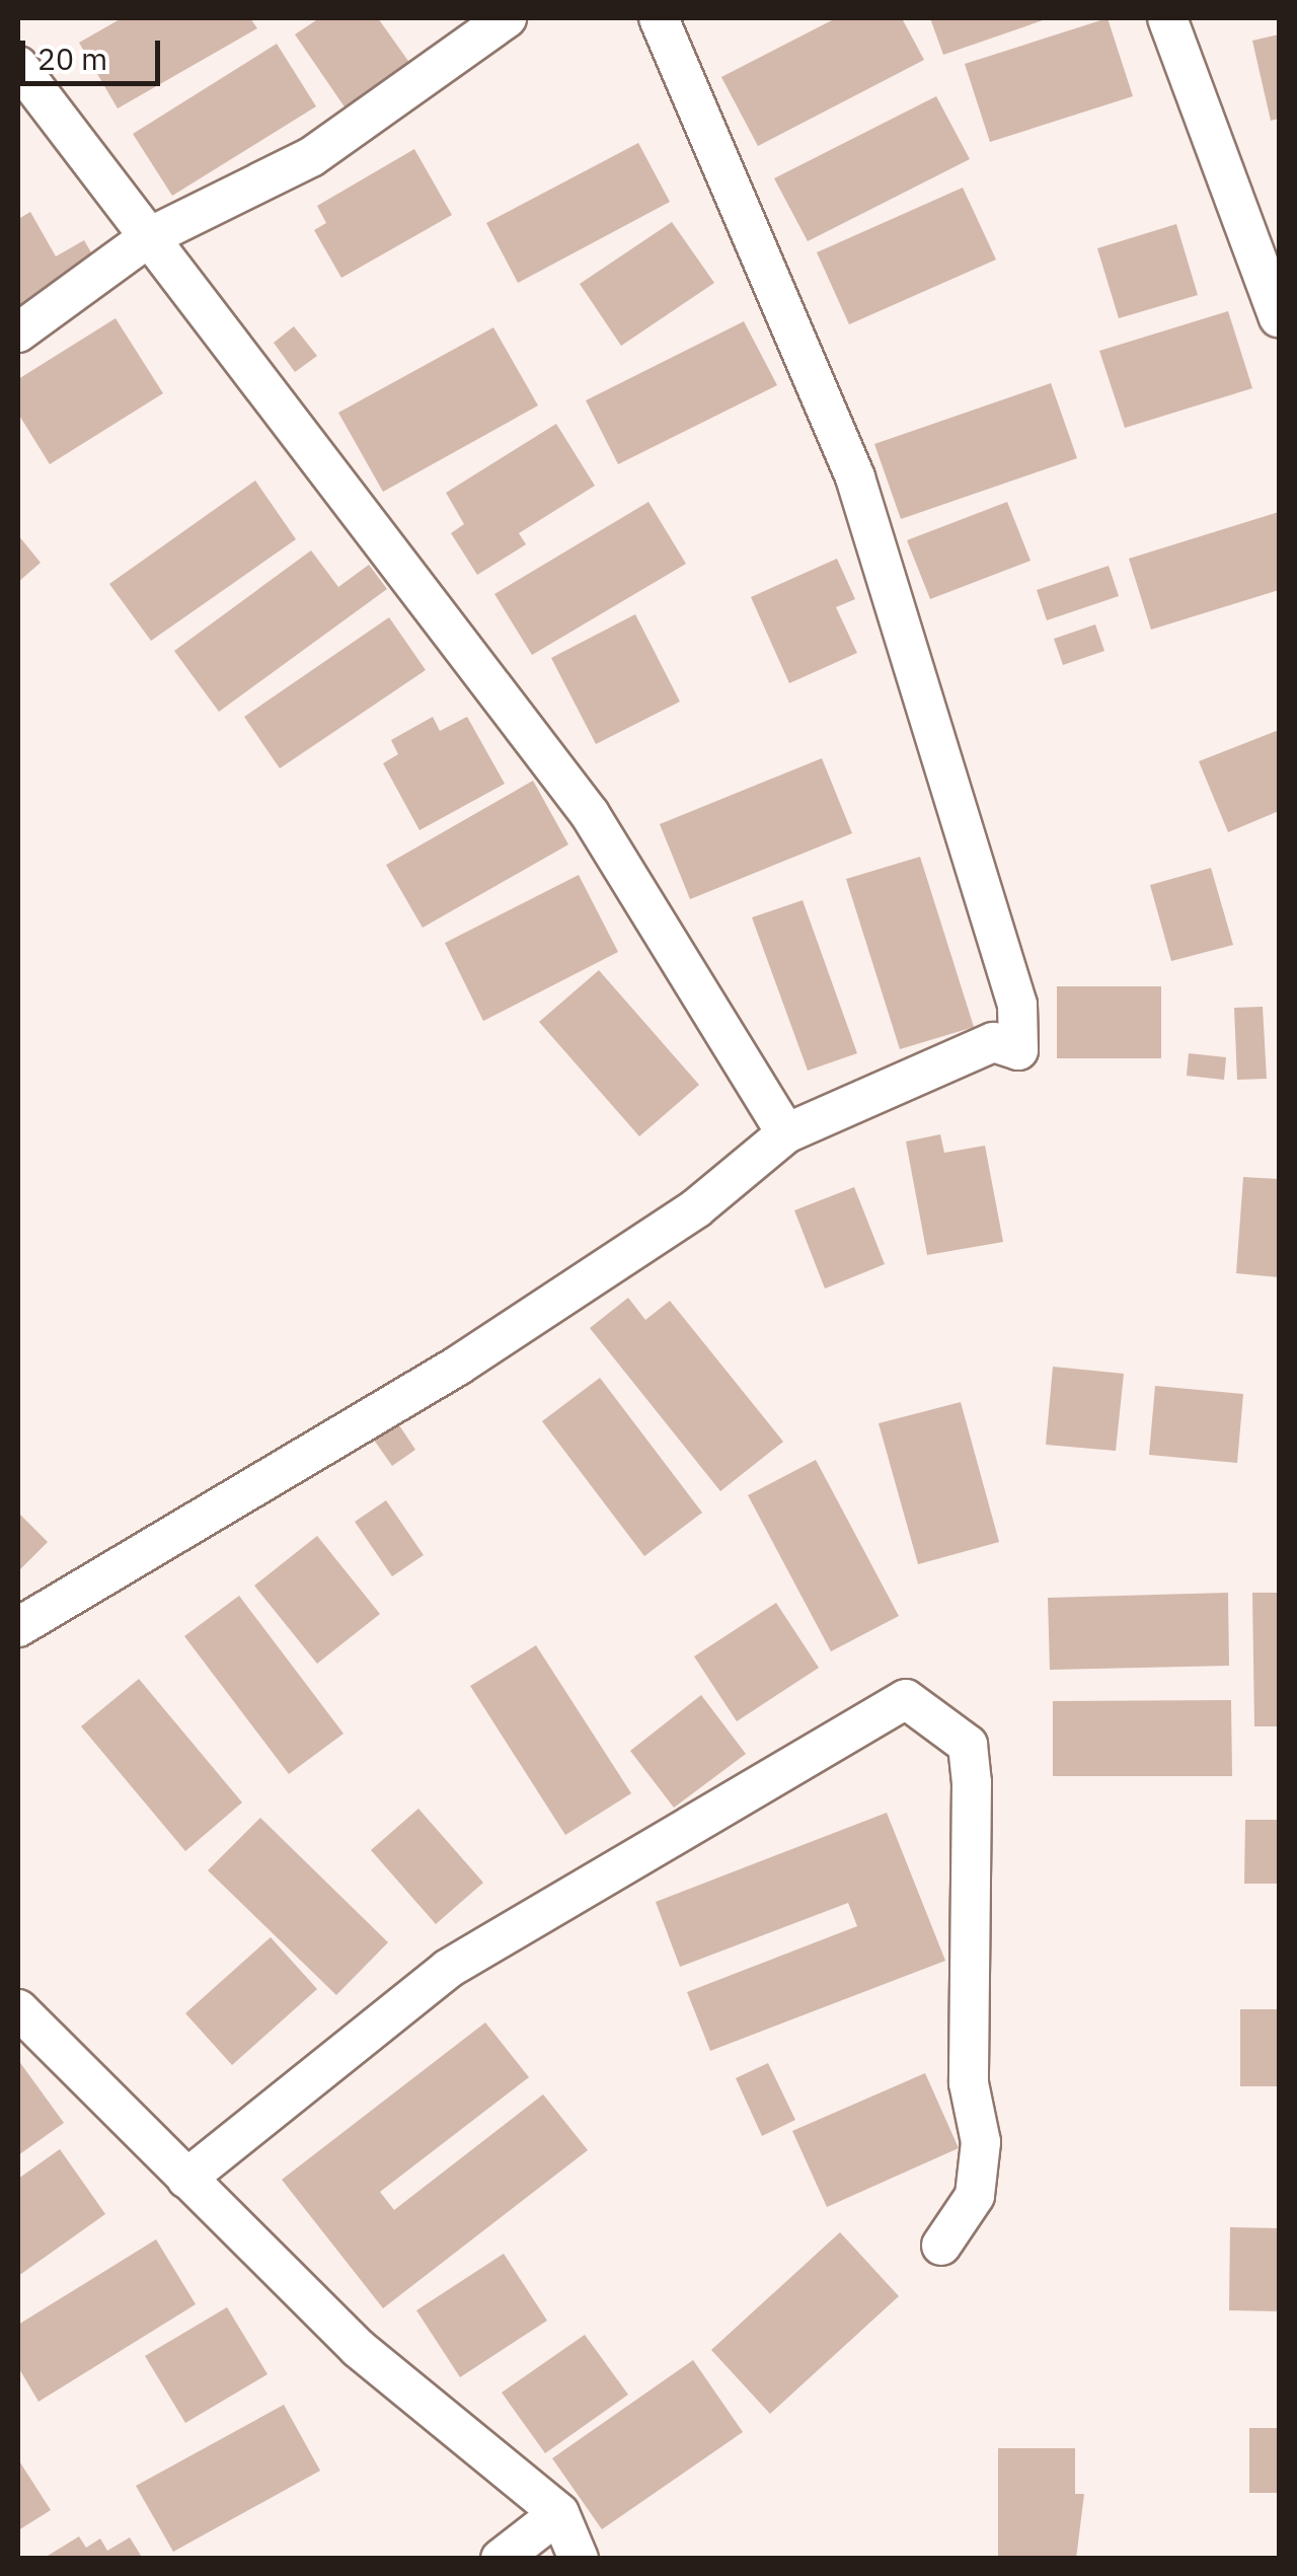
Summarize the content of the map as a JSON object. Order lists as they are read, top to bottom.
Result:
{
  "scale_bar": "20 m"
}
